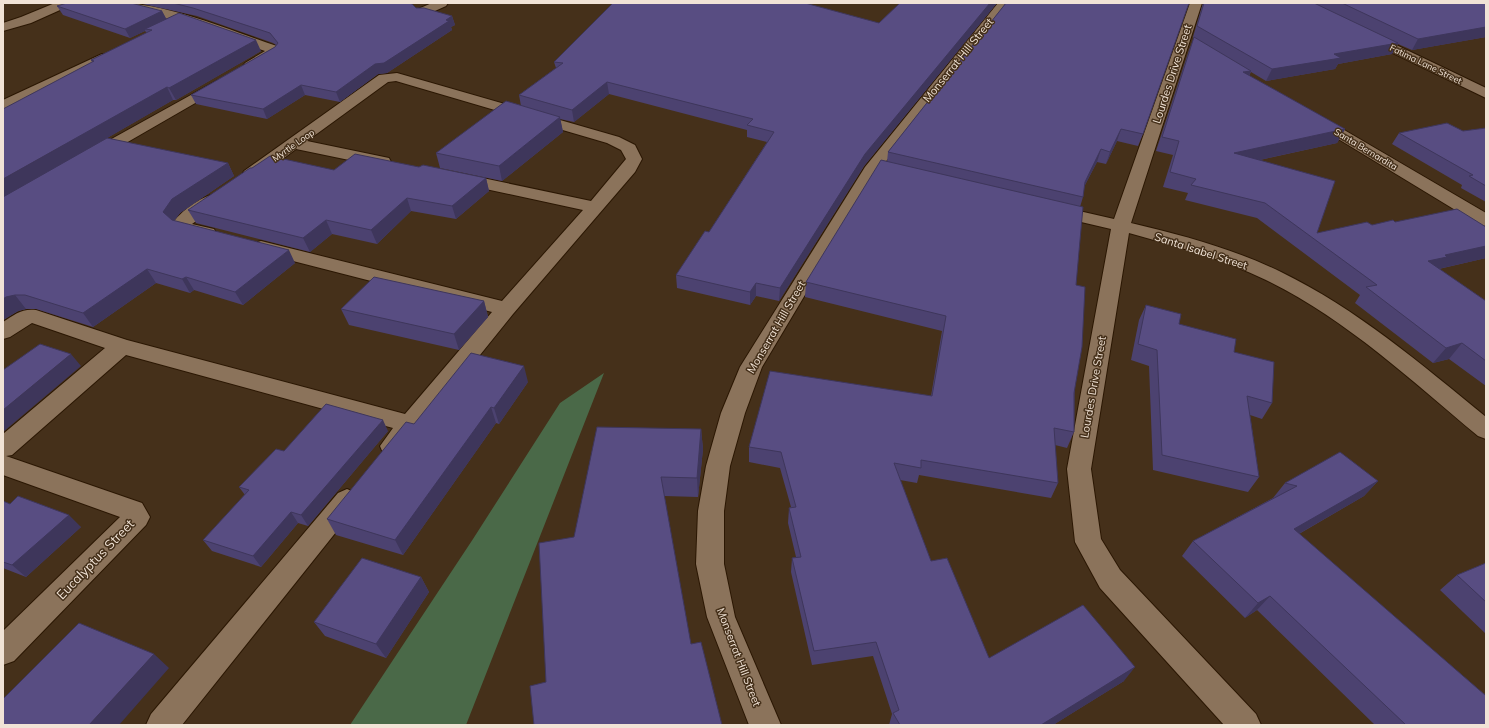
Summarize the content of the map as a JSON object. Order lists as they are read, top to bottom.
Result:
{
  "streets": {
    "street": [
      "Monserrat Hill Street",
      "Fatima Lane Street",
      "Lourdes Drive Street",
      "Myrtle Loop",
      "Santa Bernardita",
      "Santa Isabel Street",
      "Eucalyptus Street"
    ]
  },
  "crossings": [
    ["Lourdes Drive Street", "Santa Isabel Street"]
  ]
}
